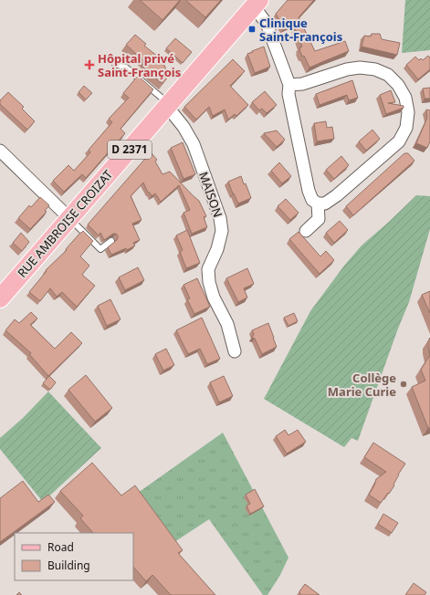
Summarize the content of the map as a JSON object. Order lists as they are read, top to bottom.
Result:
{
  "streets": {
    "main road": ["D 2371", "RUE AMBROISE CROIZAT"],
    "street": ["MAISON"]
  },
  "crossings": [
    ["MAISON", "RUE AMBROISE CROIZAT"]
  ],
  "places": {
    "transit": ["Clinique Saint-François"],
    "health": ["Hôpital privé Saint-François"],
    "other": ["Collège Marie Curie"]
  },
  "legend": ["Road", "Building"]
}
